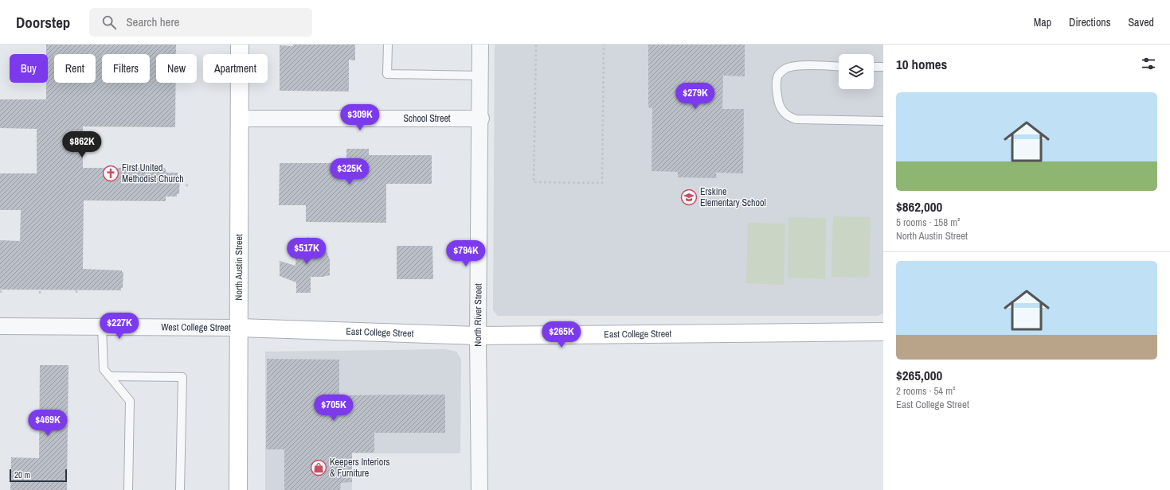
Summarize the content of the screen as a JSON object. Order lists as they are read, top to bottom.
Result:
{
  "streets": {
    "street": [
      "School Street",
      "North Austin Street",
      "North River Street",
      "West College Street",
      "East College Street"
    ]
  },
  "crossings": [
    ["School Street", "North Austin Street"],
    ["School Street", "North River Street"],
    ["North Austin Street", "West College Street"],
    ["North Austin Street", "East College Street"],
    ["North River Street", "East College Street"],
    ["West College Street", "East College Street"]
  ],
  "places": {
    "church": ["First United Methodist Church"],
    "school or university": ["Erskine Elementary School"],
    "shop": ["Keepers Interiors & Furniture"]
  },
  "scale_bar": "20 m",
  "page": {
    "header": "Doorstep",
    "search": "Search here",
    "nav": ["Map", "Directions", "Saved"],
    "heading": "10 homes",
    "chip": [
      "Buy",
      "Rent",
      "Filters",
      "New",
      "Apartment"
    ],
    "price": [
      "$279K",
      "$309K",
      "$862K",
      "$325K",
      "$517K",
      "$794K",
      "$227K",
      "$265K",
      "$705K",
      "$469K"
    ],
    "list": [
      {
        "name": "$862,000",
        "note": "5 rooms · 158 m² · North Austin Street"
      },
      {
        "name": "$265,000",
        "note": "2 rooms · 54 m² · East College Street"
      }
    ],
    "scale": "20 m"
  }
}
